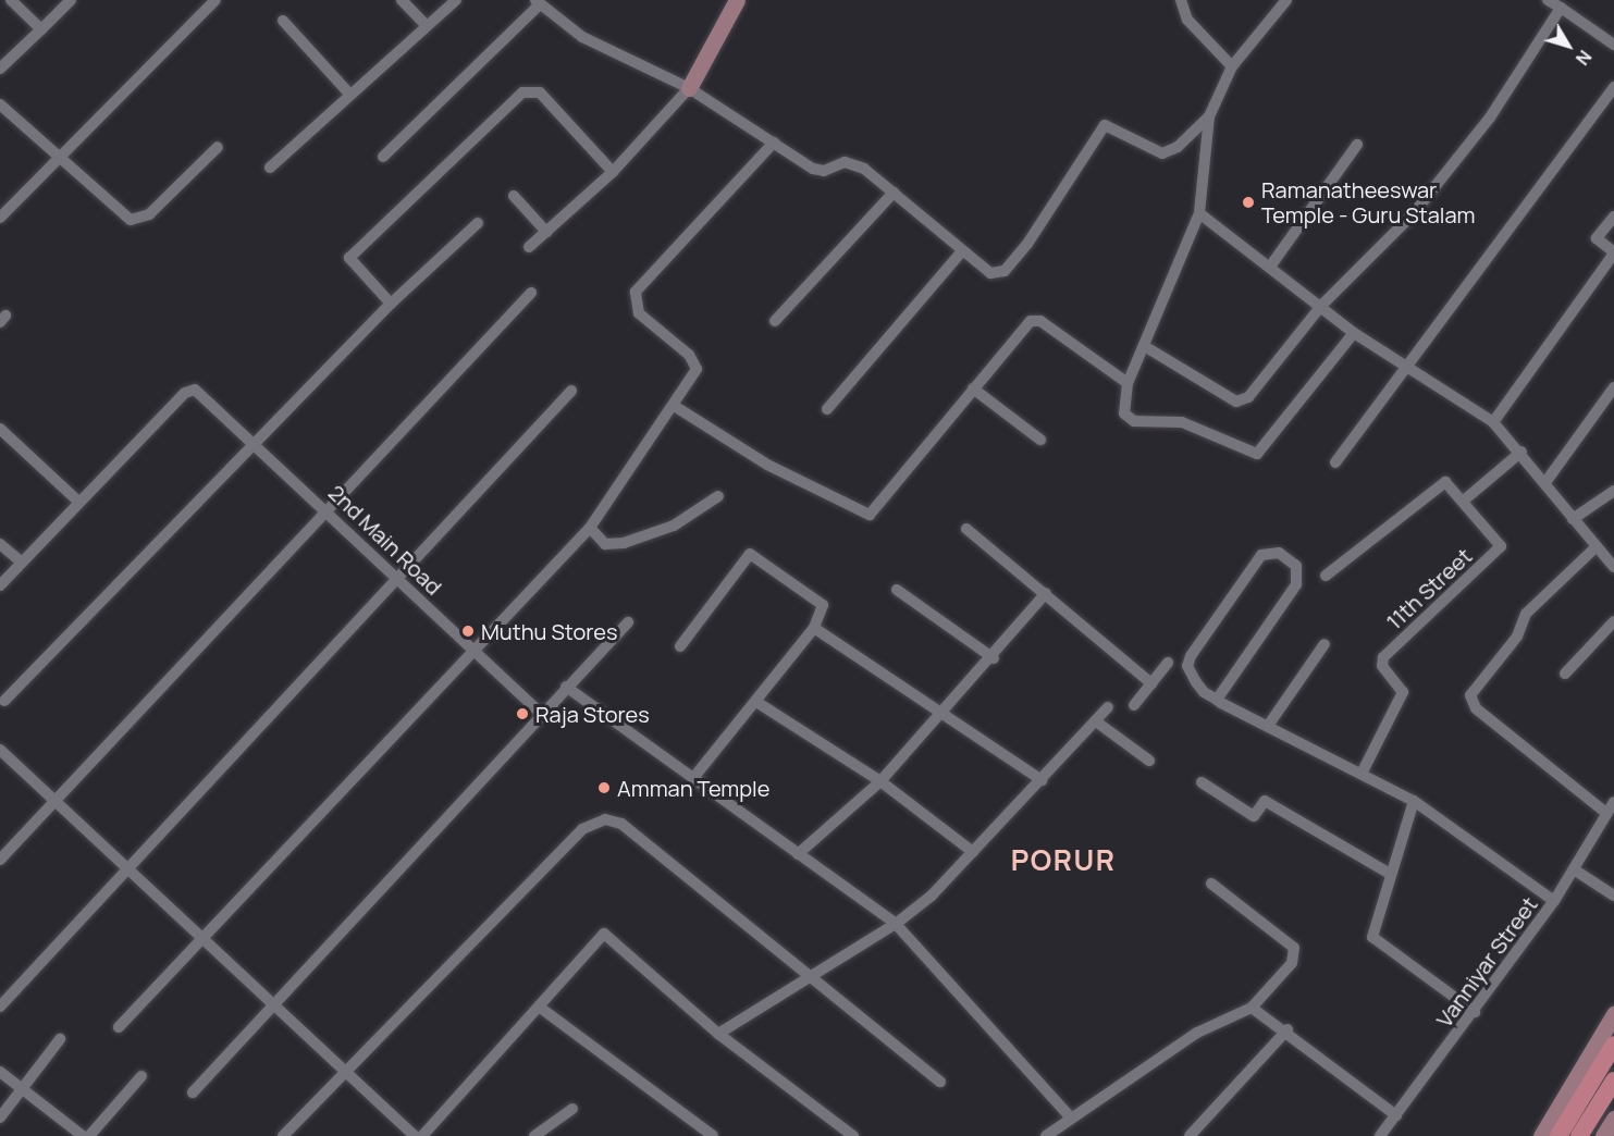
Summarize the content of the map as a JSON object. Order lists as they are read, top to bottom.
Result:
{
  "streets": {
    "street": ["2nd Main Road", "11th Street", "Vanniyar Street"]
  },
  "districts": ["PORUR"],
  "places": [
    "Ramanatheeswar Temple - Guru Stalam",
    "Muthu Stores",
    "Raja Stores",
    "Amman Temple"
  ],
  "north": "bottom right"
}
